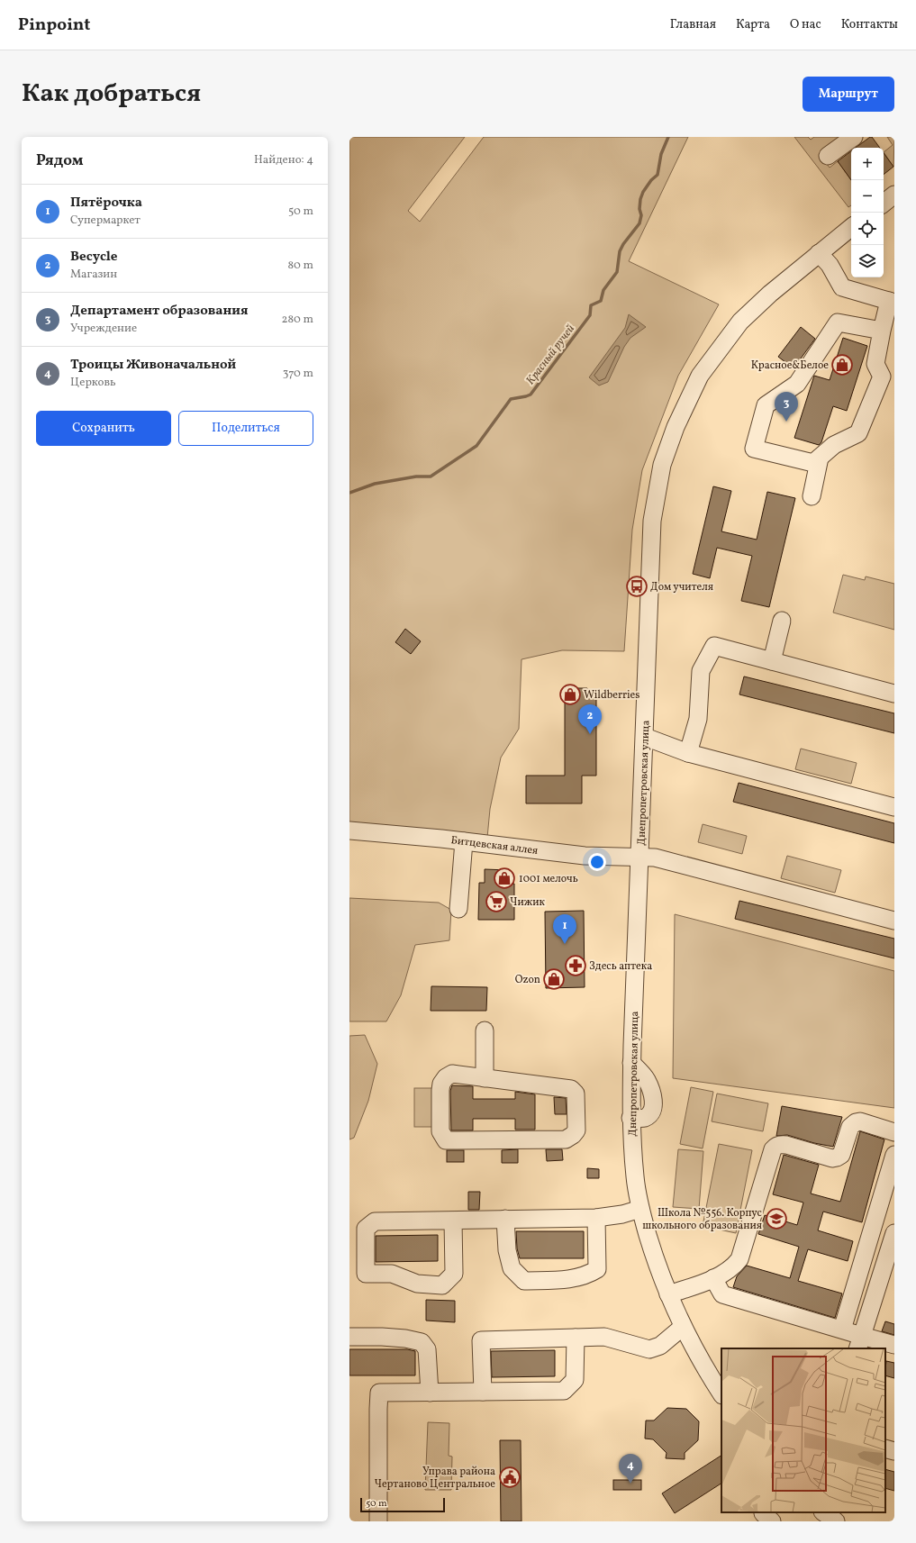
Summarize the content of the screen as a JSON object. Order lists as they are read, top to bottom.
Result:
{
  "streets": {
    "street": ["Днепропетровская улица", "Битцевская аллея"]
  },
  "crossings": [
    ["Днепропетровская улица", "Битцевская аллея"]
  ],
  "water": ["Красный ручей"],
  "places": {
    "shop": [
      "Красное&Белое",
      "Wildberries",
      "1001 мелочь",
      "Ozon"
    ],
    "bus stop": ["Дом учителя"],
    "supermarket": ["Чижик"],
    "pharmacy": ["Здесь аптека"],
    "school or university": ["Школа №556. Корпус школьного образования"],
    "public building": ["Управа района Чертаново Центральное"]
  },
  "scale_bar": "50 m",
  "page": {
    "header": "Pinpoint",
    "nav": [
      "Главная",
      "Карта",
      "О нас",
      "Контакты"
    ],
    "title": "Как добраться",
    "buttons": [
      "Маршрут",
      ["Сохранить", "Поделиться"]
    ],
    "heading": ["Рядом", "Найдено: 4"],
    "map_buttons": ["+", "−"],
    "list": [
      {
        "mark": "1",
        "name": "Пятёрочка",
        "note": "Супермаркет",
        "value": "50 m"
      },
      {
        "mark": "2",
        "name": "Becycle",
        "note": "Магазин",
        "value": "80 m"
      },
      {
        "mark": "3",
        "name": "Департамент образования",
        "note": "Учреждение",
        "value": "280 m"
      },
      {
        "mark": "4",
        "name": "Троицы Живоначальной",
        "note": "Церковь",
        "value": "370 m"
      }
    ],
    "pins": [
      "3",
      "2",
      "1",
      "4"
    ],
    "scale": "50 m"
  }
}
